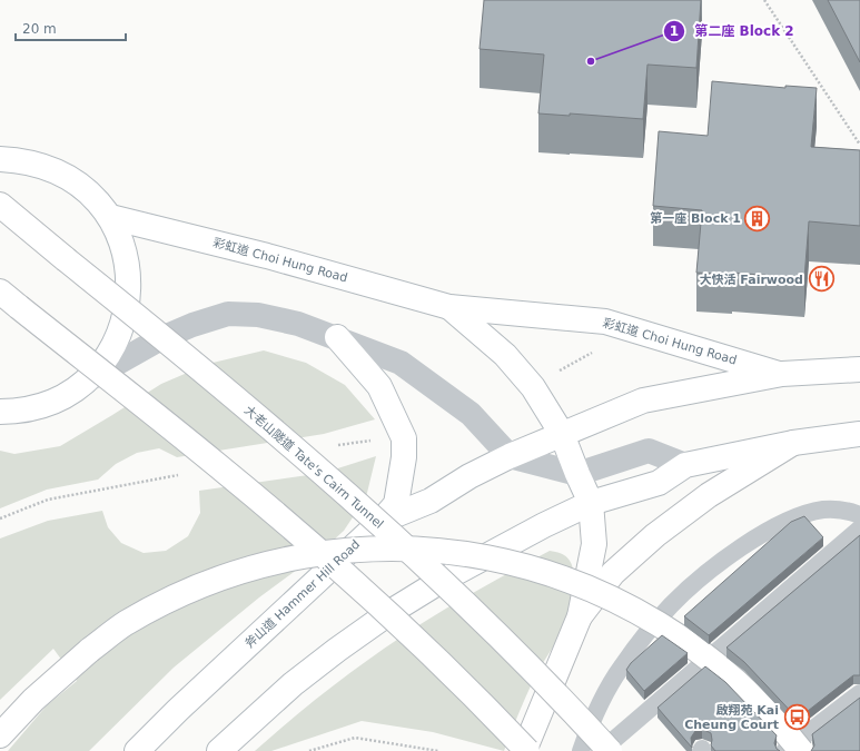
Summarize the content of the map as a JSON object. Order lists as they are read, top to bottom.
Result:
{
  "streets": {
    "main road": ["彩虹道 Choi Hung Road", "大老山隧道 Tate's Cairn Tunnel", "斧山道 Hammer Hill Road"]
  },
  "crossings": [
    ["彩虹道 Choi Hung Road", "斧山道 Hammer Hill Road"]
  ],
  "places": {
    "other": ["第二座 Block 2"],
    "building": ["第一座 Block 1"],
    "restaurant": ["大快活 Fairwood"],
    "bus stop": ["啟翔苑 Kai Cheung Court"]
  },
  "scale_bar": "20 m"
}
